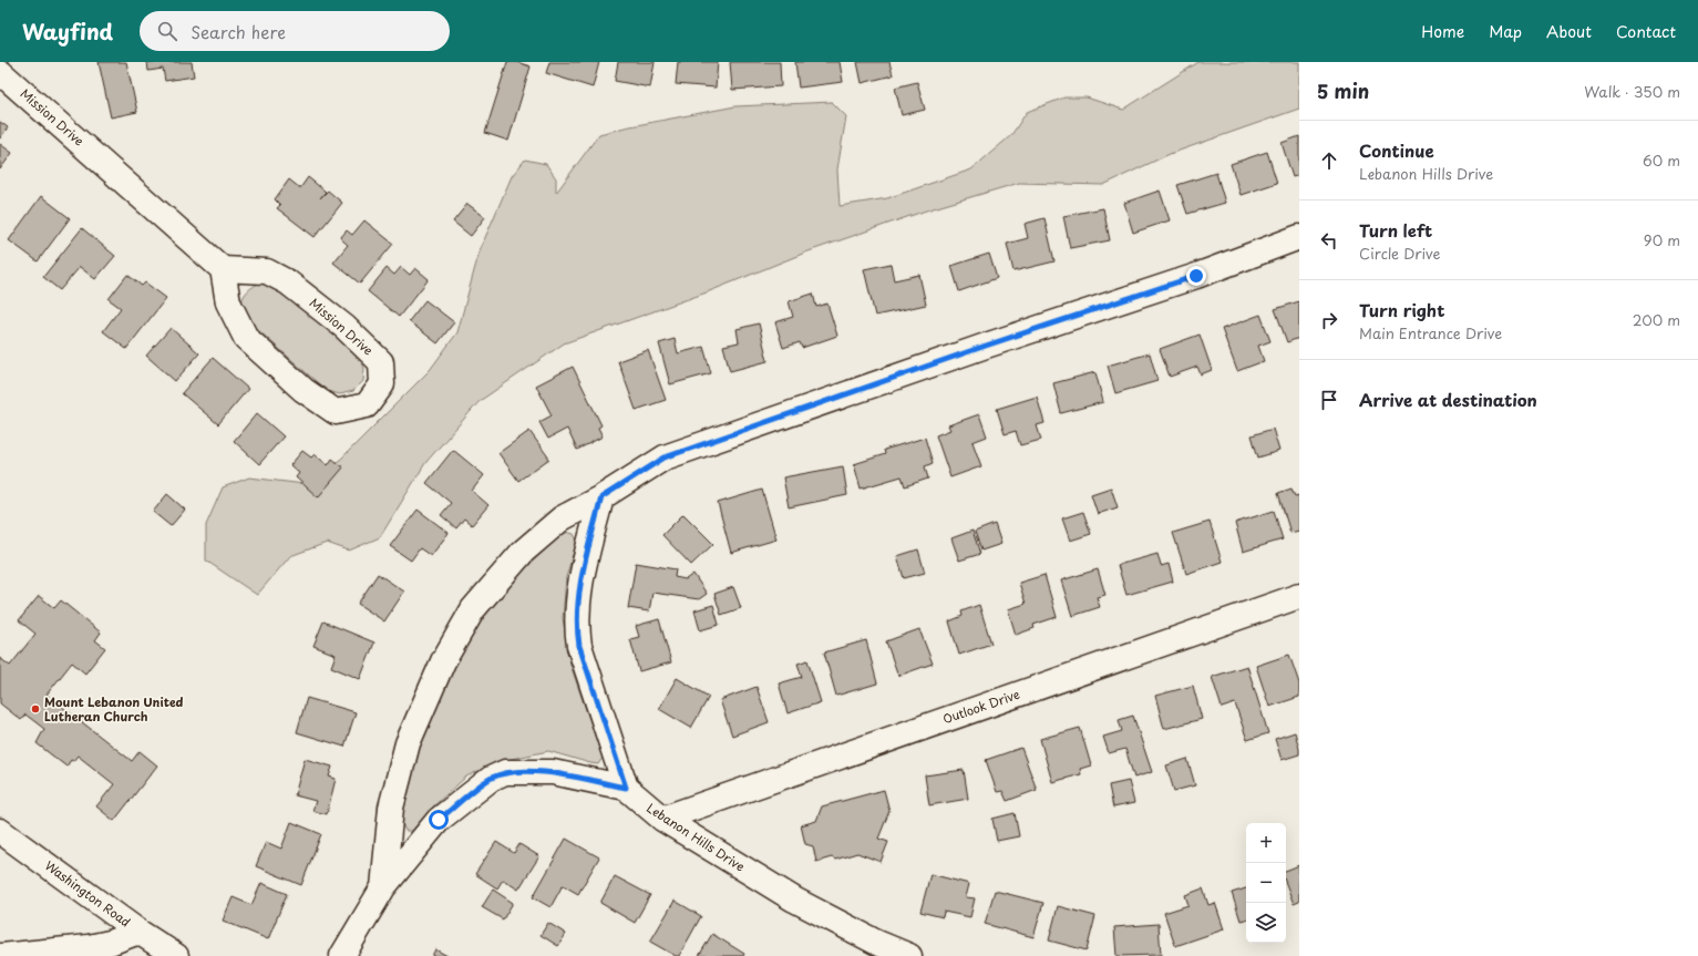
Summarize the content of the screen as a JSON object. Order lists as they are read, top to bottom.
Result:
{
  "streets": {
    "street": [
      "Mission Drive",
      "Outlook Drive",
      "Lebanon Hills Drive",
      "Washington Road"
    ]
  },
  "crossings": [
    ["Outlook Drive", "Lebanon Hills Drive"]
  ],
  "places": ["Mount Lebanon United Lutheran Church"],
  "page": {
    "header": "Wayfind",
    "search": "Search here",
    "nav": [
      "Home",
      "Map",
      "About",
      "Contact"
    ],
    "heading": ["5 min", "Walk · 350 m"],
    "list": [
      ["Continue", "Lebanon Hills Drive", "60 m"],
      ["Turn left", "Circle Drive", "90 m"],
      ["Turn right", "Main Entrance Drive", "200 m"],
      "Arrive at destination"
    ],
    "map_buttons": ["+", "−"]
  }
}
